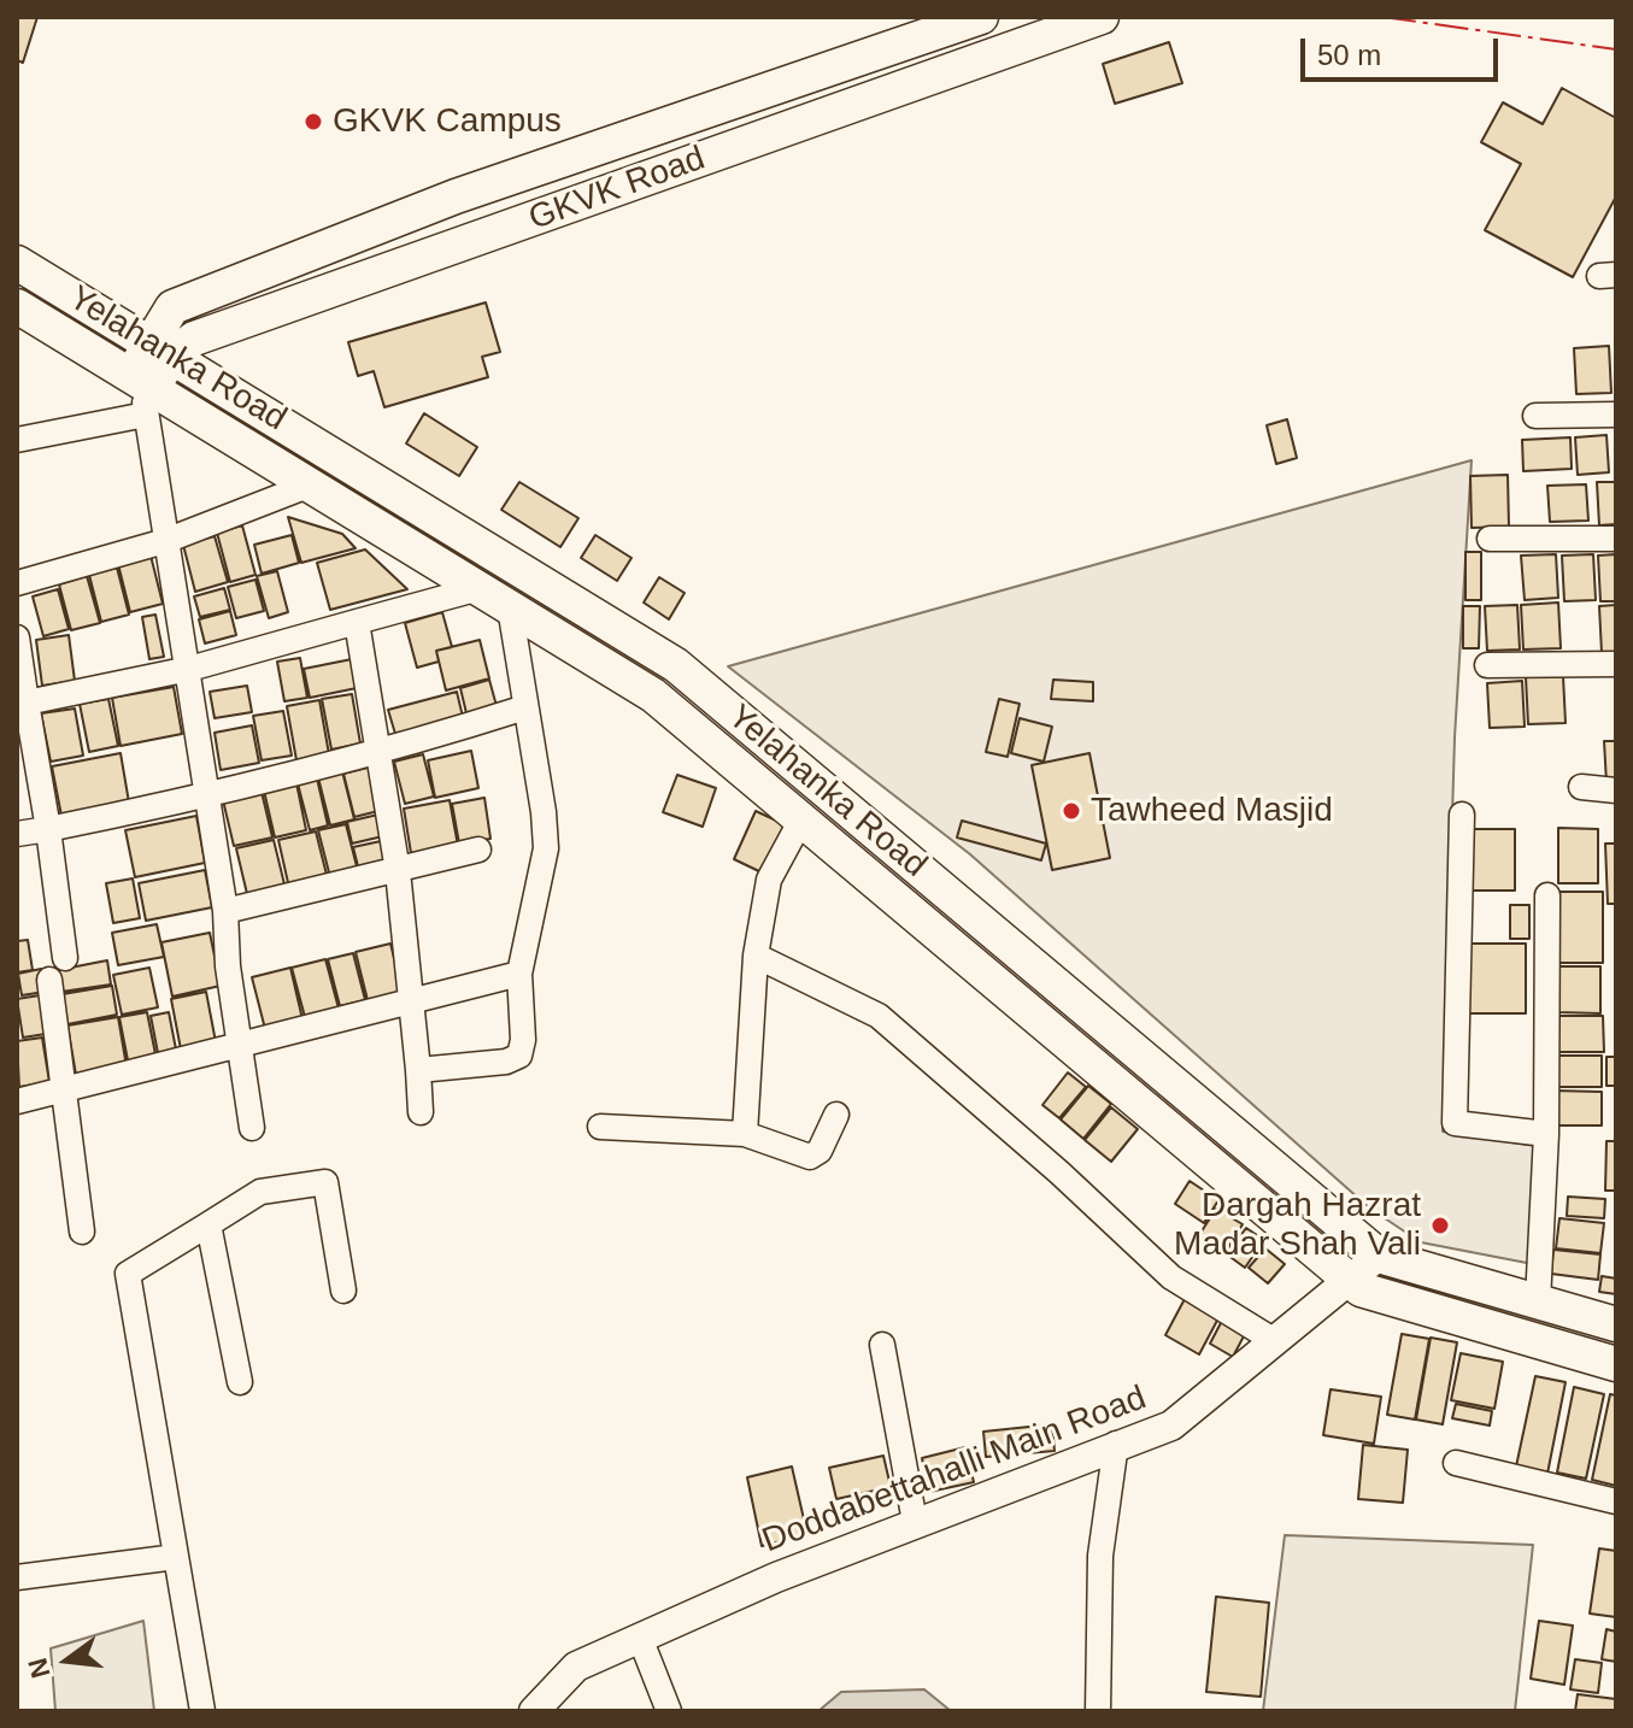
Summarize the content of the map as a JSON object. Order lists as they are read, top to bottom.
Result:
{
  "streets": {
    "main road": ["GKVK Road", "Yelahanka Road"],
    "street": ["Doddabettahalli Main Road"]
  },
  "crossings": [
    ["GKVK Road", "Yelahanka Road"],
    ["Yelahanka Road", "Doddabettahalli Main Road"]
  ],
  "places": ["GKVK Campus", "Tawheed Masjid", "Dargah Hazrat Madar Shah Vali"],
  "scale_bar": "50 m",
  "north": "left"
}
